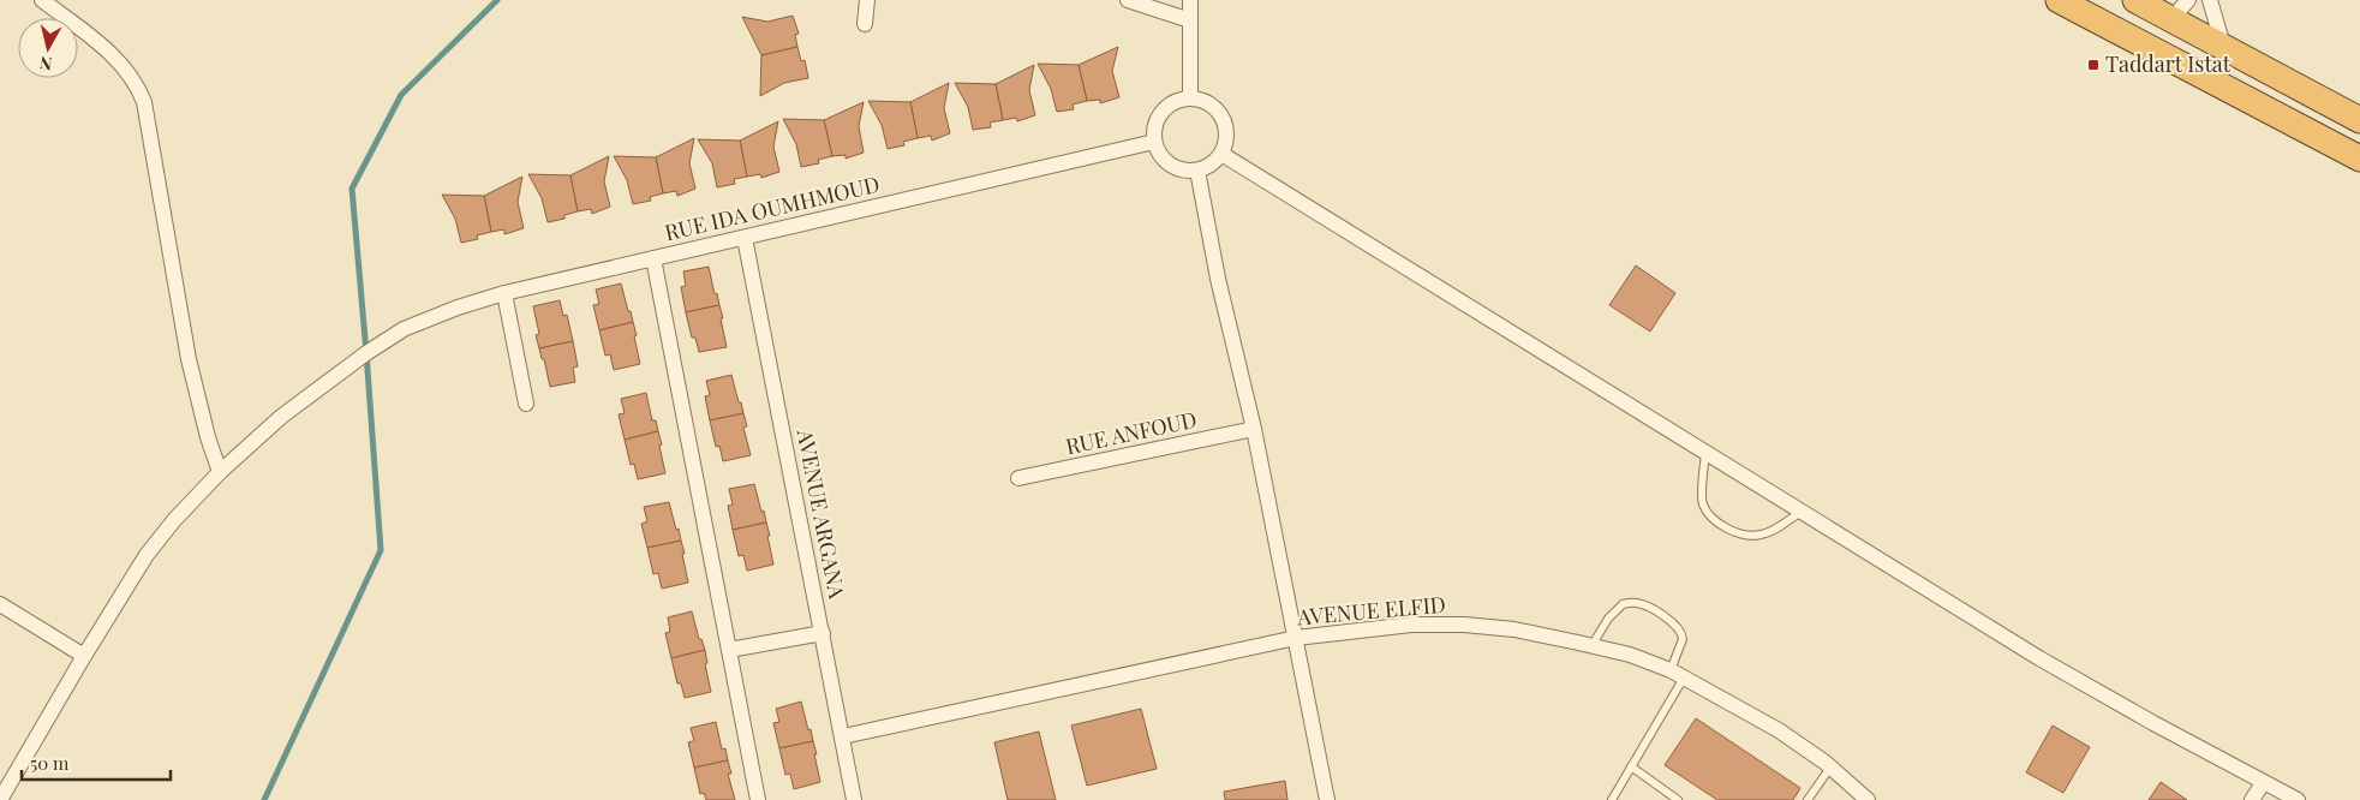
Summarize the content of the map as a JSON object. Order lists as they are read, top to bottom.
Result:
{
  "streets": {
    "street": [
      "RUE IDA OUMHMOUD",
      "RUE ANFOUD",
      "AVENUE ARGANA",
      "AVENUE ELFID"
    ]
  },
  "crossings": [
    ["RUE IDA OUMHMOUD", "AVENUE ARGANA"],
    ["AVENUE ARGANA", "AVENUE ELFID"]
  ],
  "places": {
    "transit": ["Taddart Istat"]
  },
  "scale_bar": "50 m",
  "north": "bottom"
}
